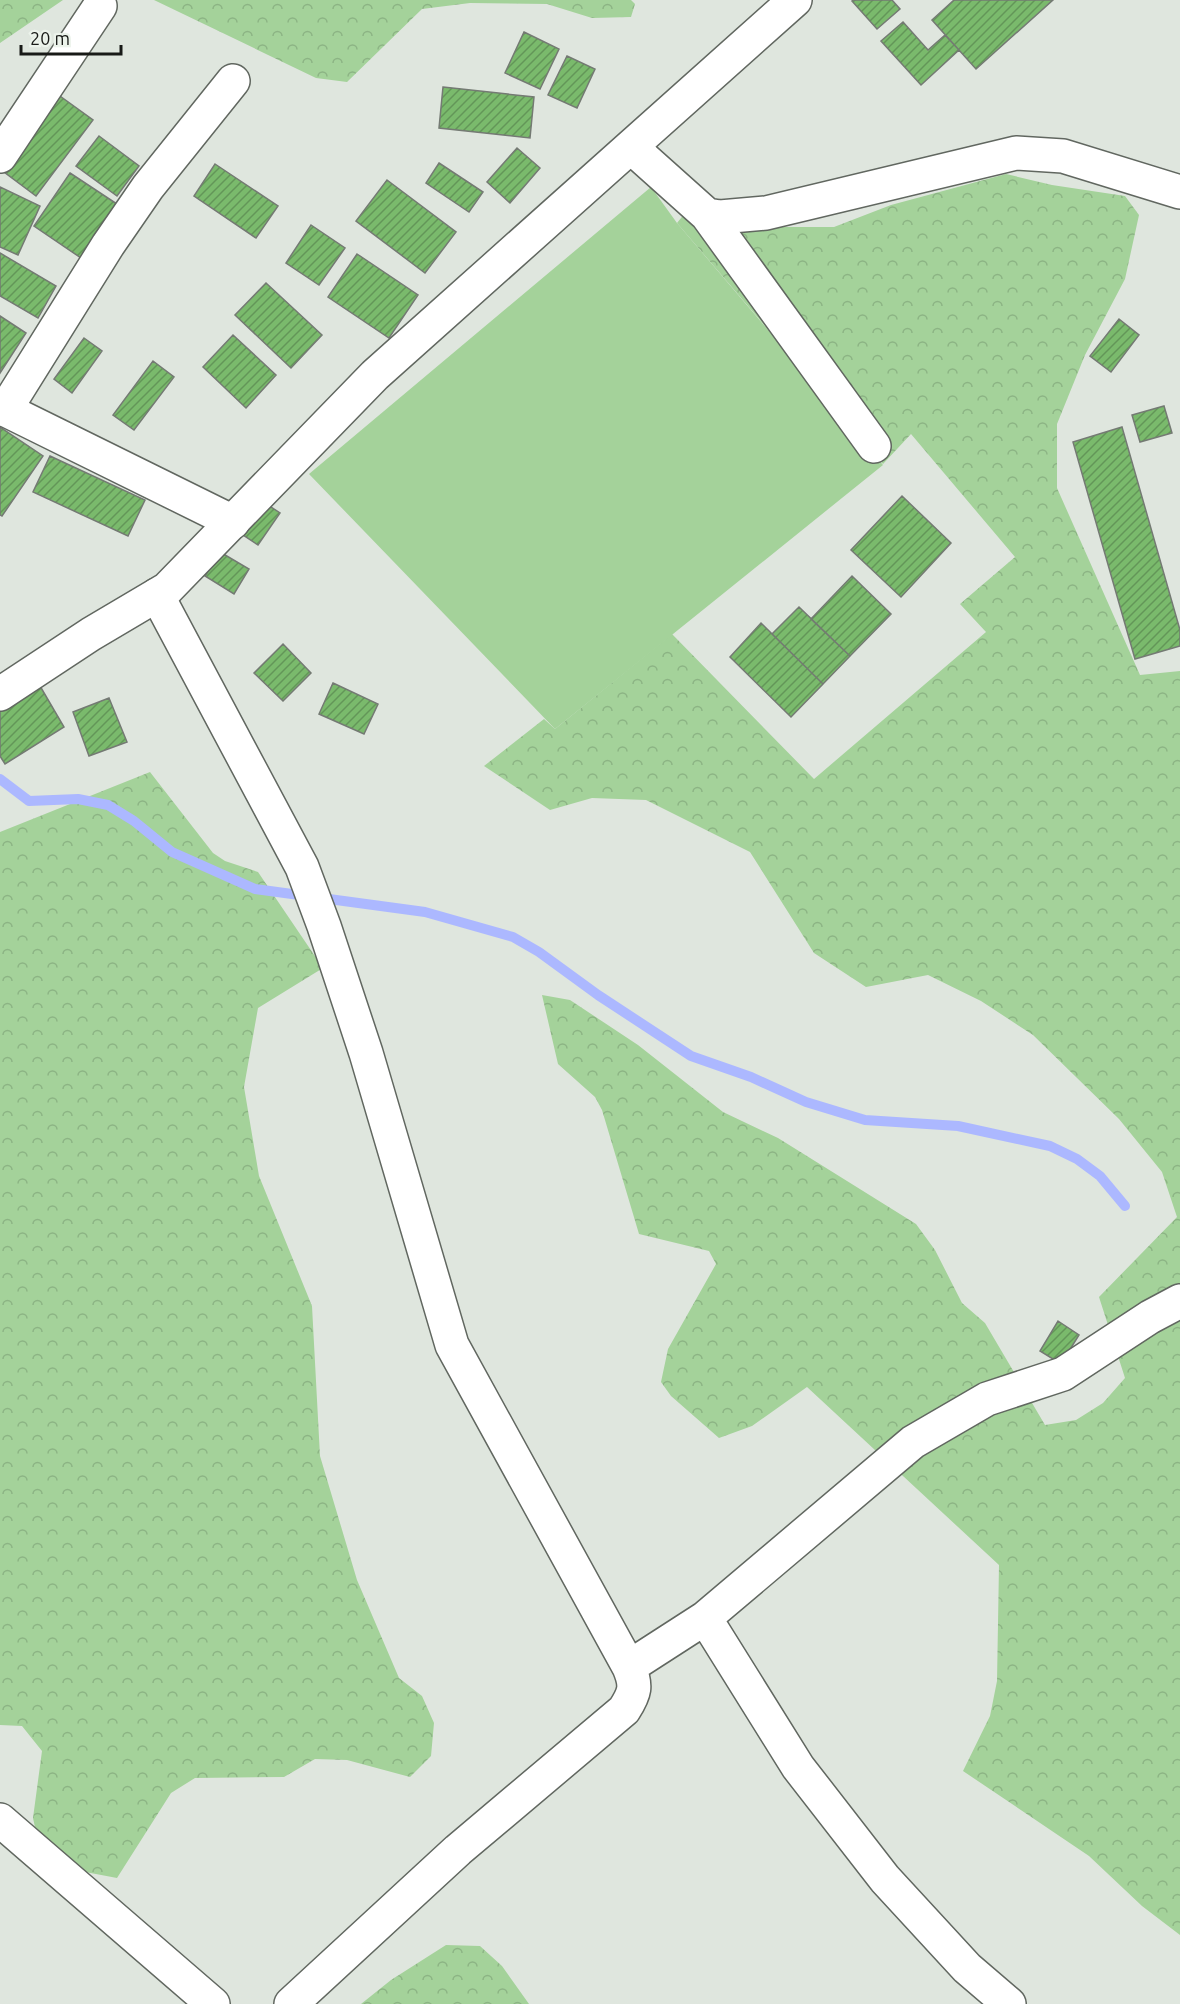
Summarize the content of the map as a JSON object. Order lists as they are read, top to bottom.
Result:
{
  "scale_bar": "20 m"
}
